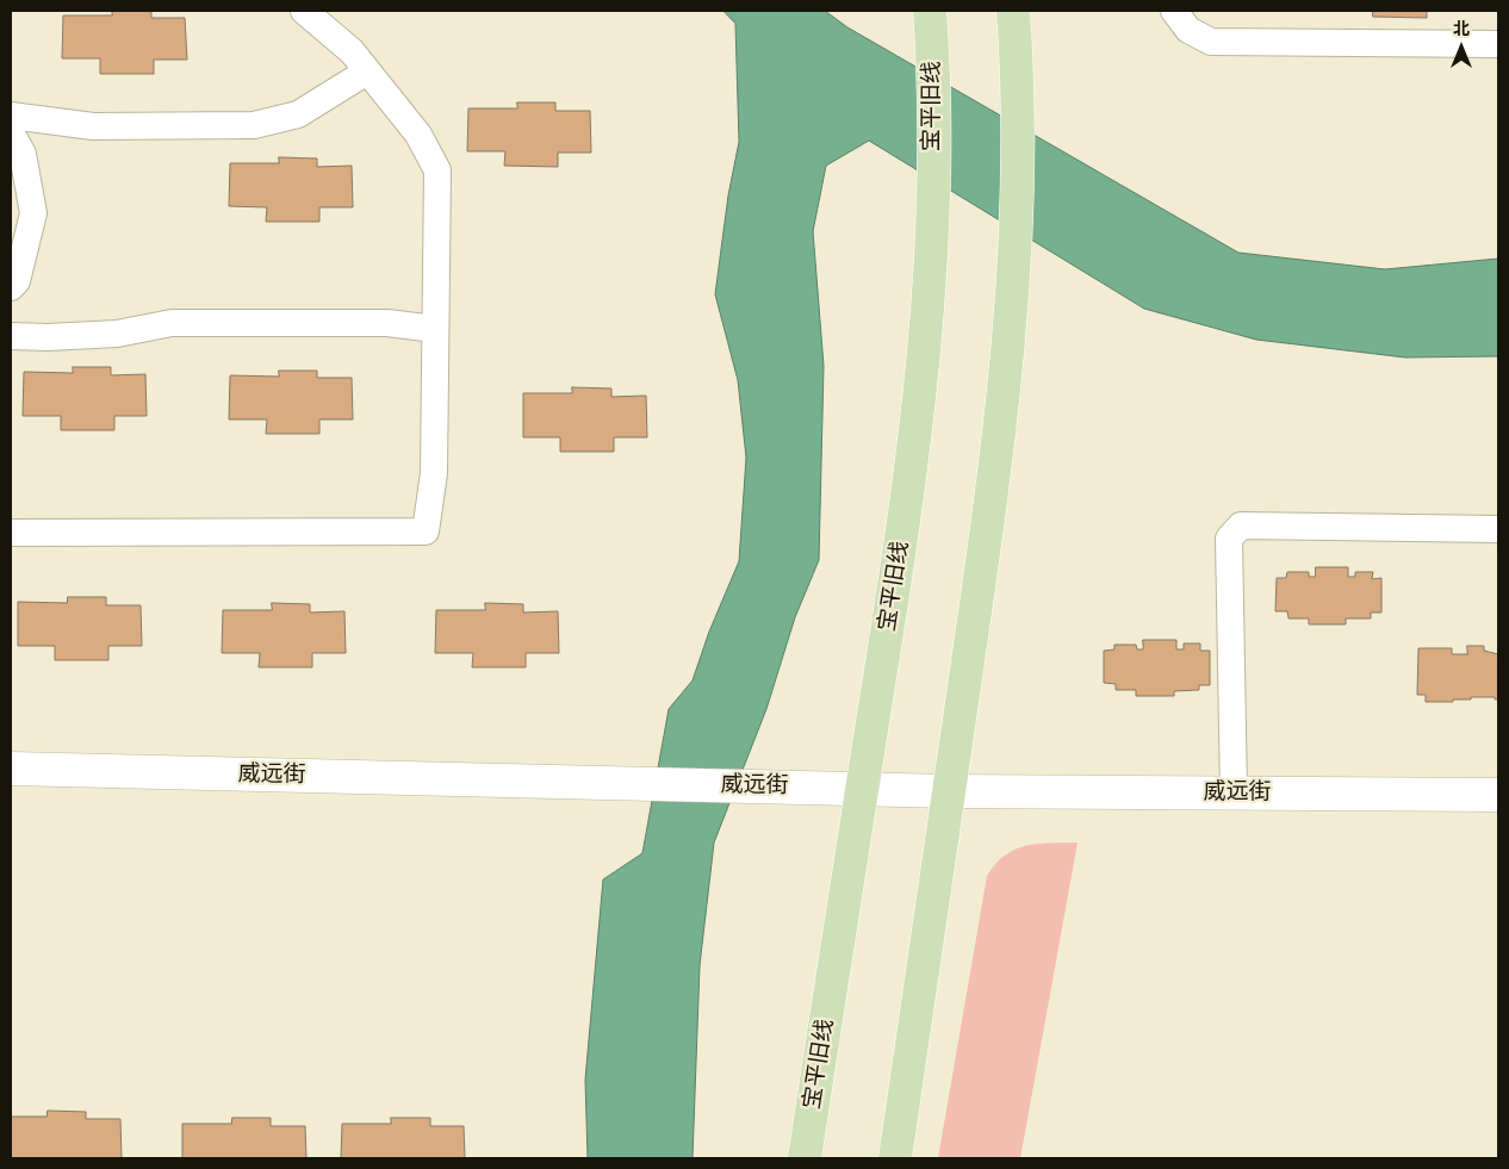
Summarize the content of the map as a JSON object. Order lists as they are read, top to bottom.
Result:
{
  "streets": {
    "main road": ["宝平旧线"],
    "street": ["威远街"]
  },
  "crossings": [
    ["宝平旧线", "威远街"]
  ],
  "north": "top"
}
